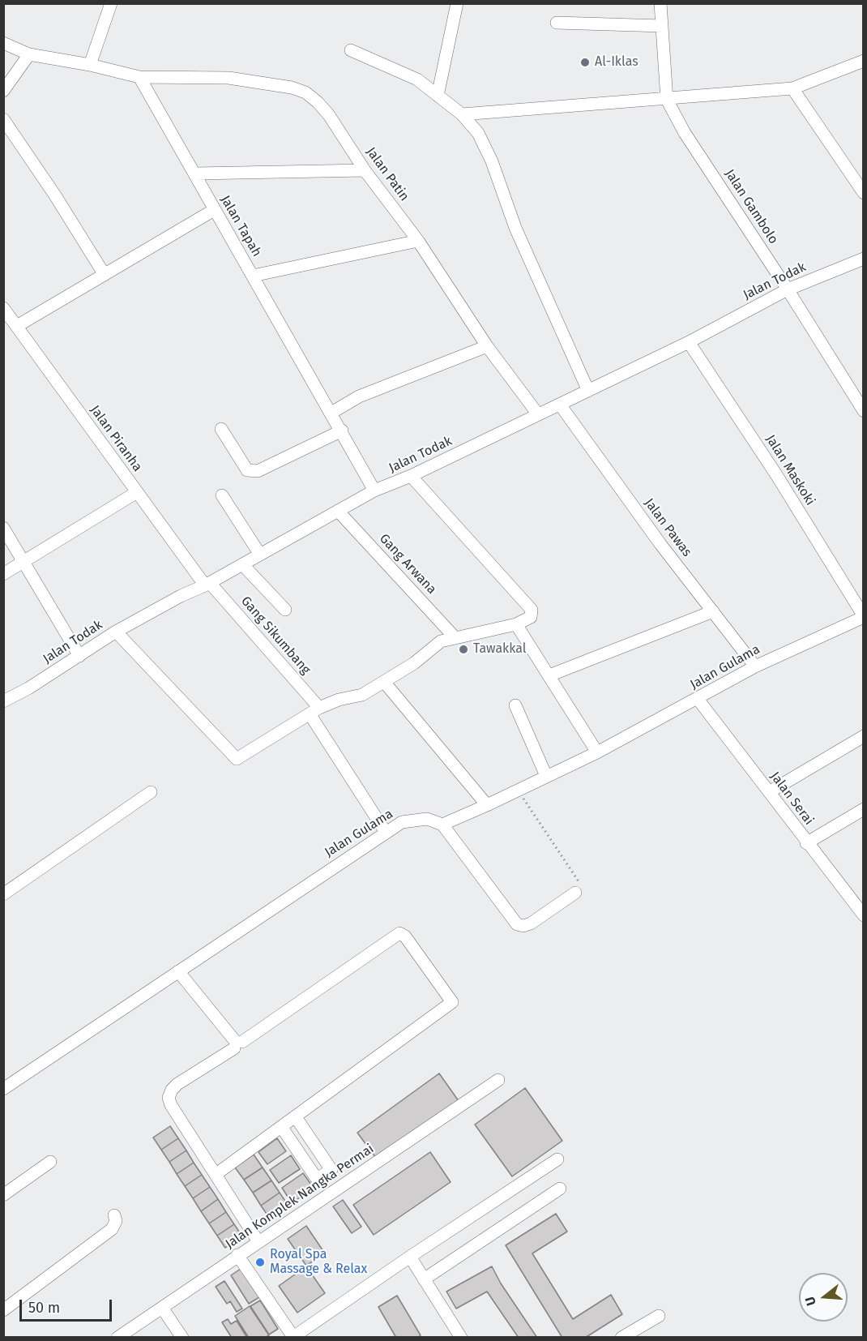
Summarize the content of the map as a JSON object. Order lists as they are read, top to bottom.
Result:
{
  "streets": {
    "street": [
      "Jalan Patin",
      "Jalan Gambolo",
      "Jalan Tapah",
      "Jalan Todak",
      "Jalan Piranha",
      "Jalan Maskoki",
      "Jalan Pawas",
      "Gang Arwana",
      "Gang Sikumbang",
      "Jalan Gulama",
      "Jalan Serai",
      "Jalan Komplek Nangka Permai"
    ]
  },
  "crossings": [
    ["Jalan Patin", "Jalan Tapah"],
    ["Jalan Patin", "Jalan Todak"],
    ["Jalan Gambolo", "Jalan Todak"],
    ["Jalan Tapah", "Jalan Todak"],
    ["Jalan Todak", "Jalan Piranha"],
    ["Jalan Todak", "Jalan Maskoki"],
    ["Jalan Todak", "Jalan Pawas"],
    ["Jalan Todak", "Gang Arwana"],
    ["Jalan Todak", "Gang Sikumbang"],
    ["Jalan Piranha", "Gang Sikumbang"],
    ["Jalan Maskoki", "Jalan Gulama"],
    ["Jalan Pawas", "Jalan Gulama"],
    ["Gang Sikumbang", "Jalan Gulama"],
    ["Jalan Gulama", "Jalan Serai"]
  ],
  "places": ["Al-Iklas", "Tawakkal", "Royal Spa Massage & Relax"],
  "scale_bar": "50 m",
  "north": "left"
}
